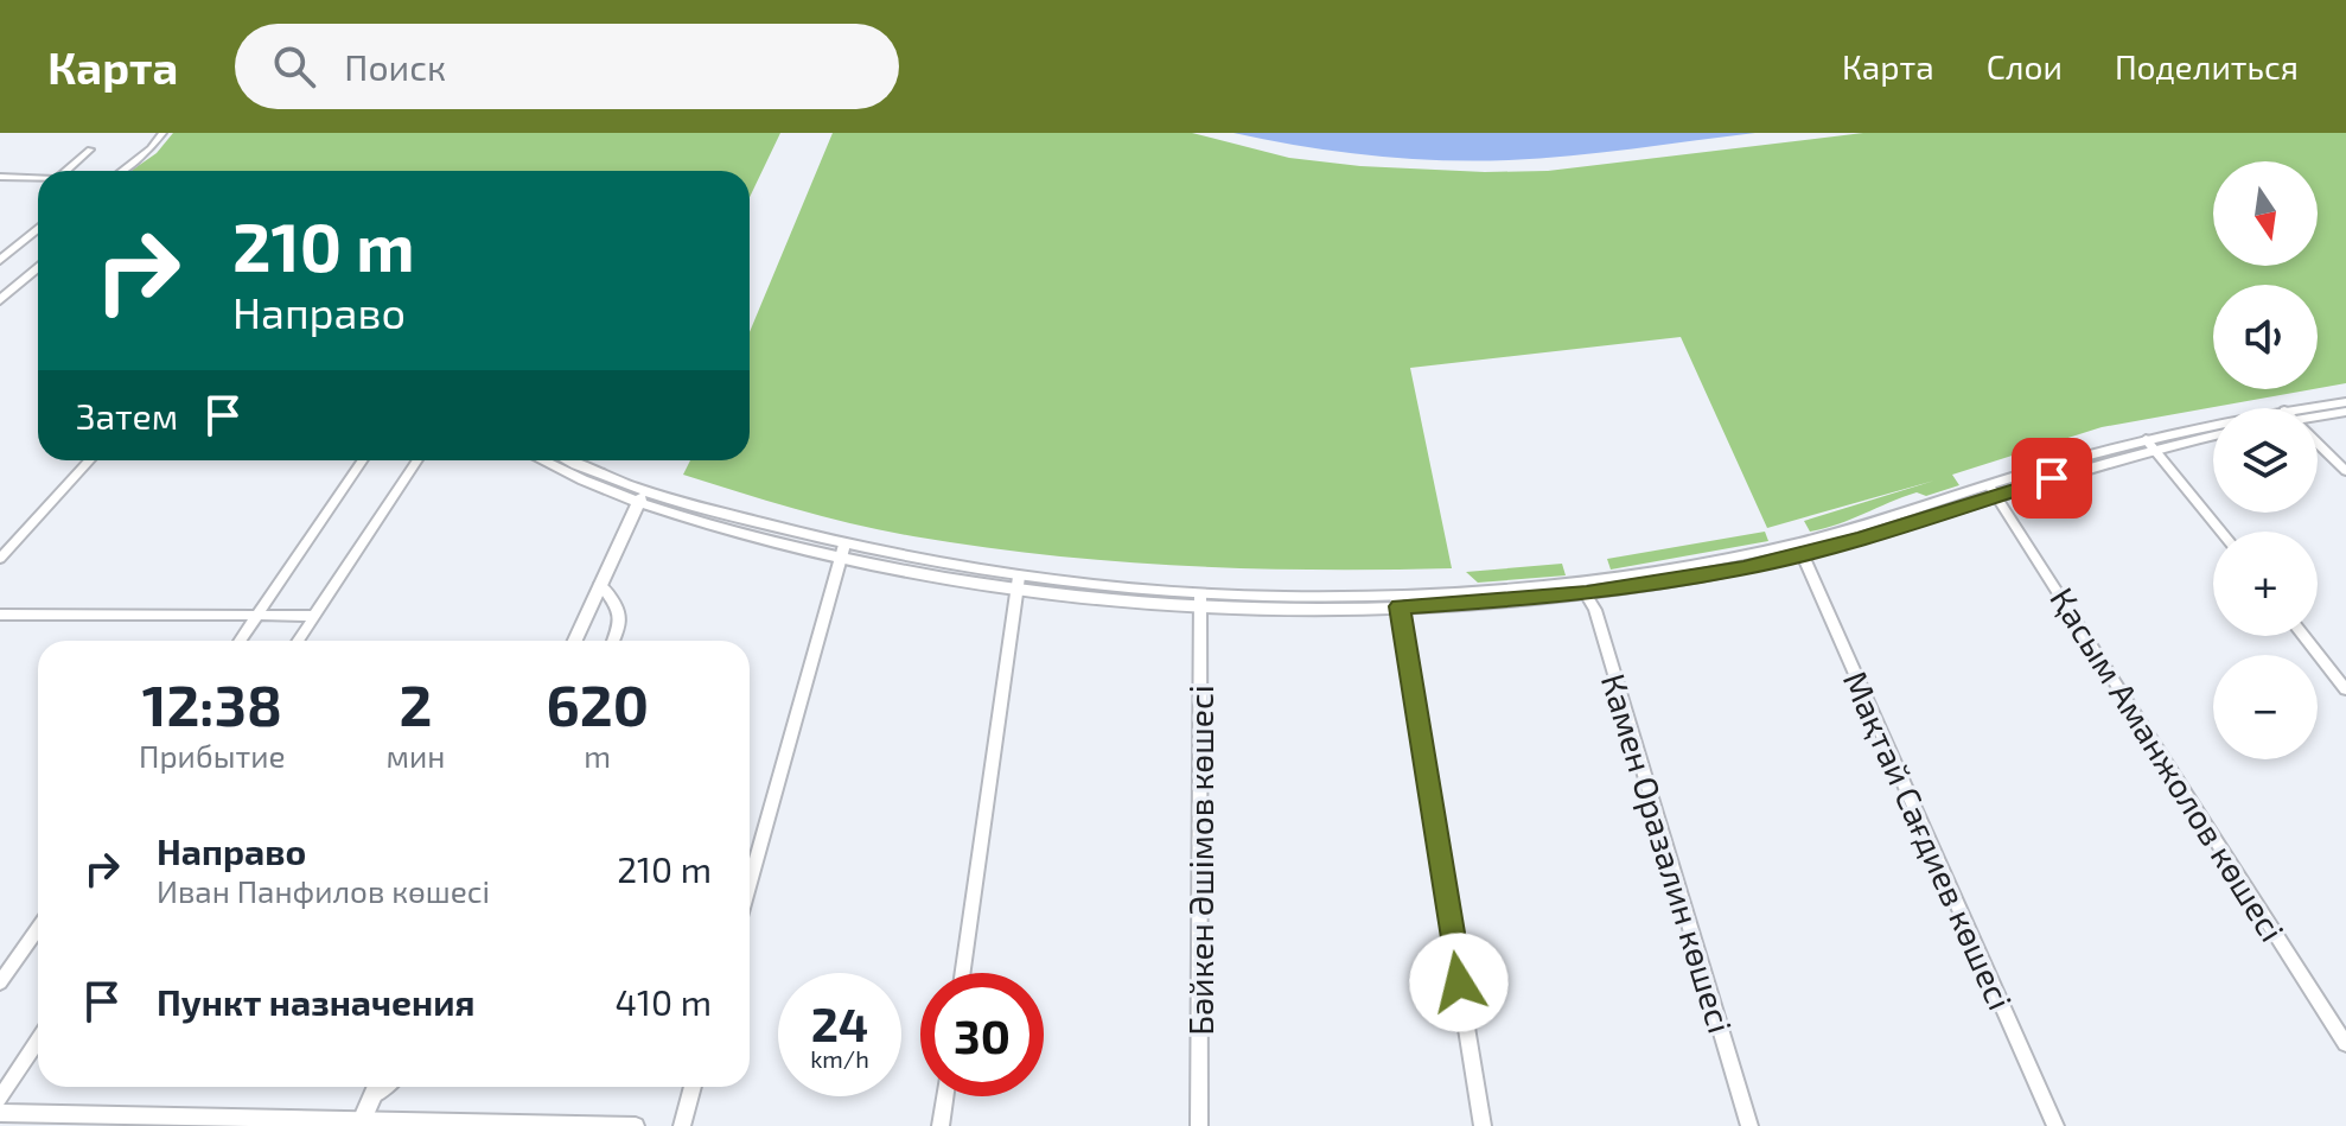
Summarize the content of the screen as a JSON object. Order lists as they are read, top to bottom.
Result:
{
  "streets": {
    "street": [
      "Қасым Аманжолов көшесі",
      "Мақтай Сағдиев көшесі",
      "Камен Оразалин көшесі",
      "Бәйкен Әшімов көшесі"
    ]
  },
  "north": "bottom",
  "page": {
    "header": "Карта",
    "search": "Поиск",
    "nav": ["Карта", "Слои", "Поделиться"],
    "map_buttons": ["+", "−"],
    "turn": ["210 m", "Направо"],
    "then": "Затем",
    "eta": [
      "12:38",
      "Прибытие",
      "2",
      "мин",
      "620",
      "m"
    ],
    "list": [
      {
        "name": "Направо",
        "note": "Иван Панфилов көшесі",
        "value": "210 m"
      },
      {
        "name": "Пункт назначения",
        "value": "410 m"
      }
    ],
    "speed": "24 km/h",
    "limit": "30"
  }
}
